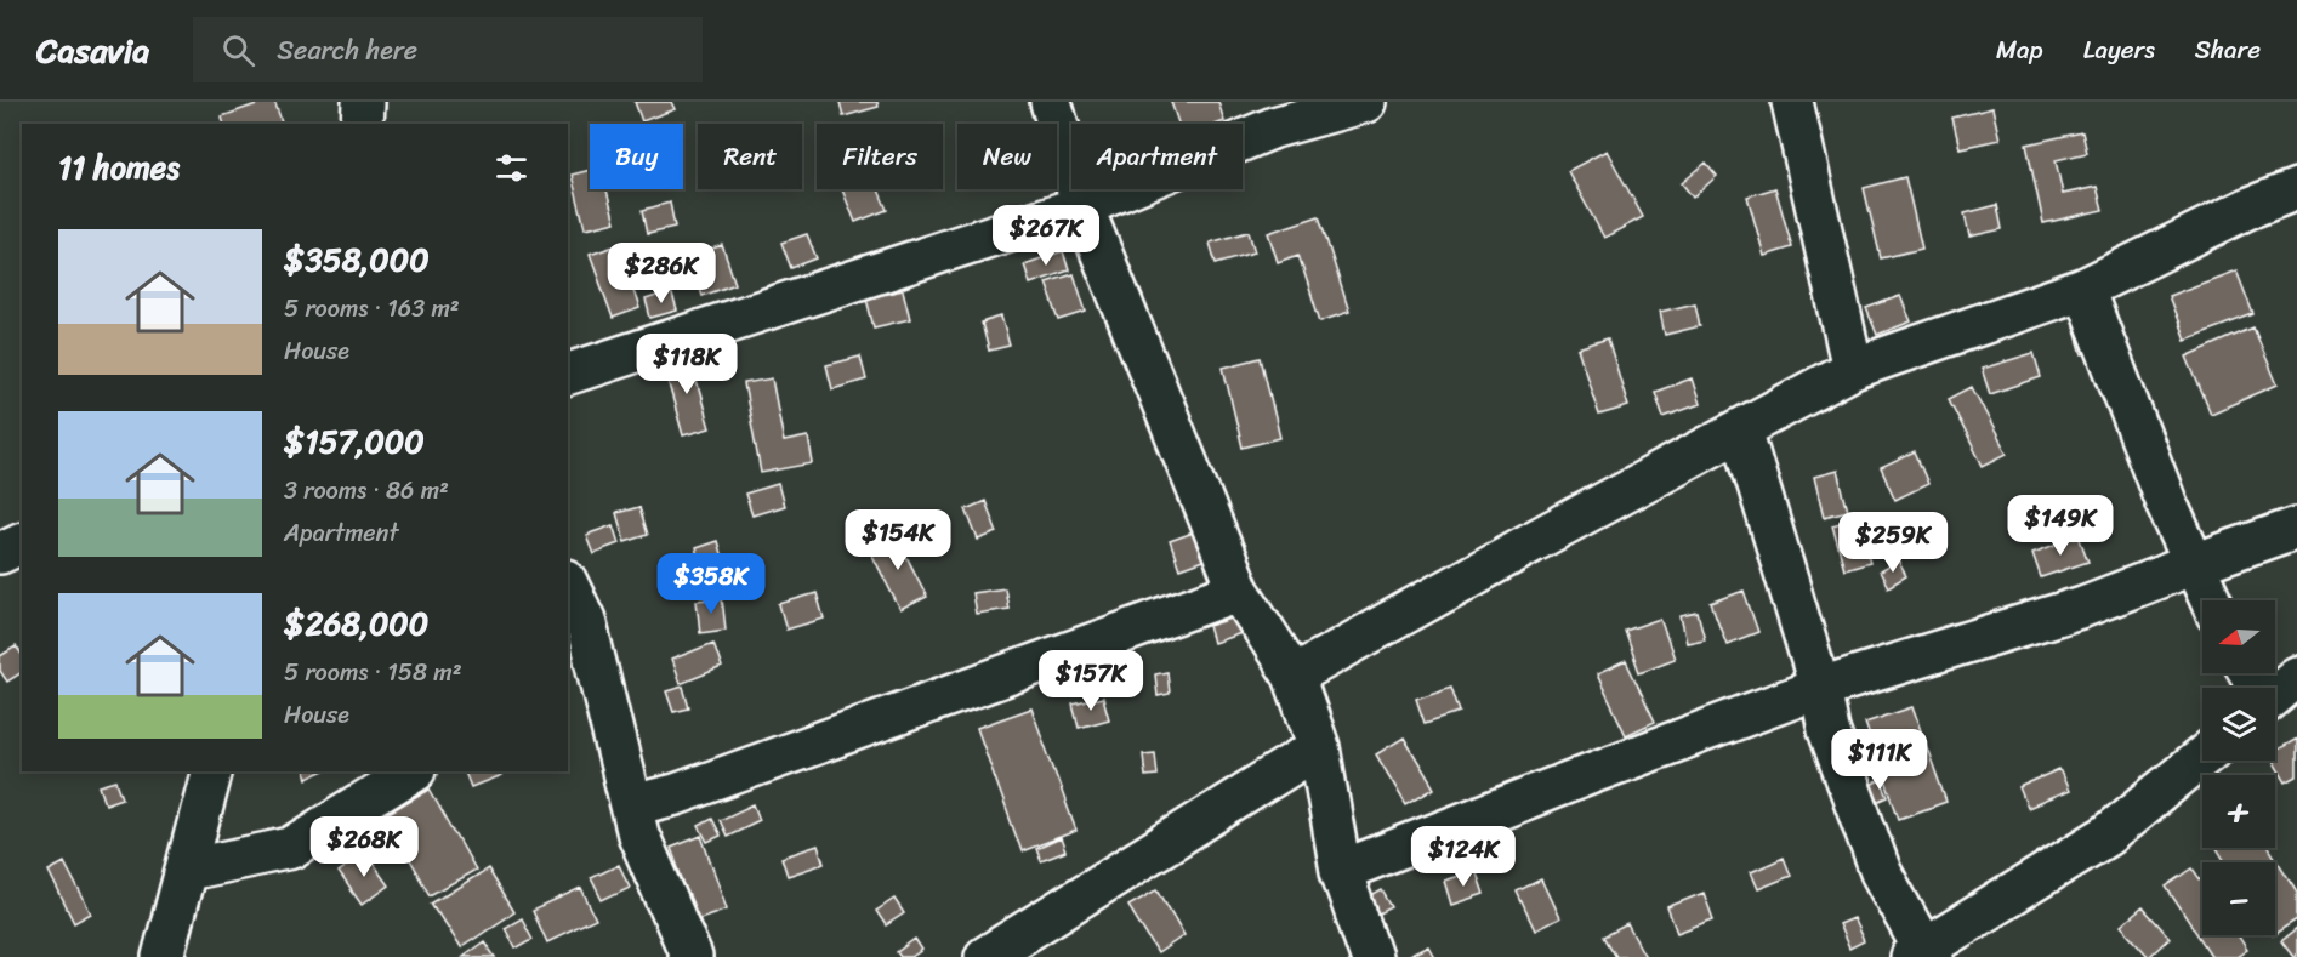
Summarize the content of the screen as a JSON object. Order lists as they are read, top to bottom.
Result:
{
  "north": "left",
  "page": {
    "header": "Casavia",
    "search": "Search here",
    "nav": ["Map", "Layers", "Share"],
    "chip": [
      "Buy",
      "Rent",
      "Filters",
      "New",
      "Apartment"
    ],
    "heading": "11 homes",
    "price": [
      "$267K",
      "$286K",
      "$118K",
      "$149K",
      "$154K",
      "$259K",
      "$358K",
      "$157K",
      "$111K",
      "$268K",
      "$124K"
    ],
    "list": [
      {
        "name": "$358,000",
        "note": "5 rooms · 163 m² · House"
      },
      {
        "name": "$157,000",
        "note": "3 rooms · 86 m² · Apartment"
      },
      {
        "name": "$268,000",
        "note": "5 rooms · 158 m² · House"
      }
    ],
    "map_buttons": ["+", "−"]
  }
}
